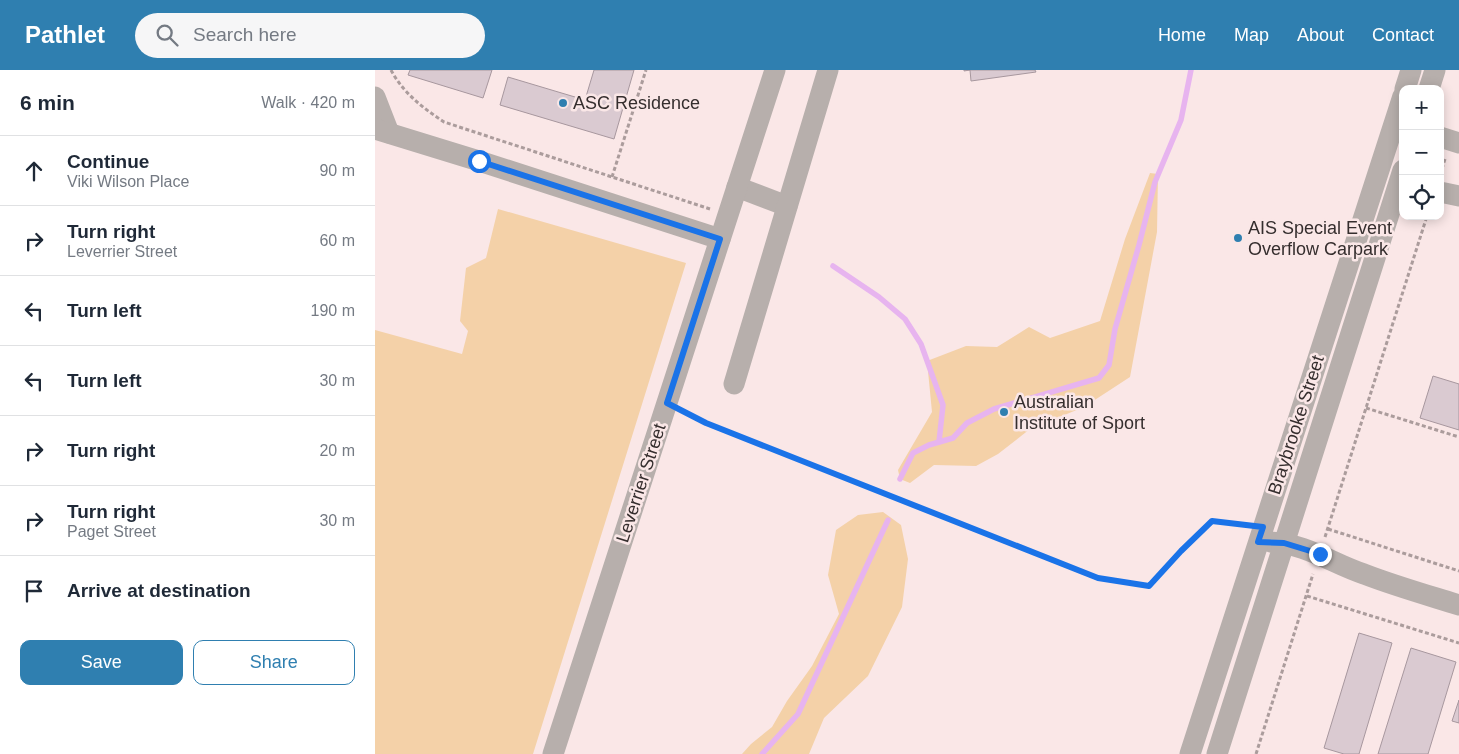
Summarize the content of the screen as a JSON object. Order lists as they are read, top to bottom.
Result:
{
  "streets": {
    "street": ["Braybrooke Street", "Leverrier Street"]
  },
  "places": ["ASC Residence", "AIS Special Event Overflow Carpark", "Australian Institute of Sport"],
  "page": {
    "header": "Pathlet",
    "search": "Search here",
    "nav": [
      "Home",
      "Map",
      "About",
      "Contact"
    ],
    "heading": ["6 min", "Walk · 420 m"],
    "map_buttons": ["+", "−"],
    "list": [
      ["Continue", "Viki Wilson Place", "90 m"],
      ["Turn right", "Leverrier Street", "60 m"],
      ["Turn left", "190 m"],
      ["Turn left", "30 m"],
      ["Turn right", "20 m"],
      ["Turn right", "Paget Street", "30 m"],
      "Arrive at destination"
    ],
    "buttons": ["Save", "Share"]
  }
}
